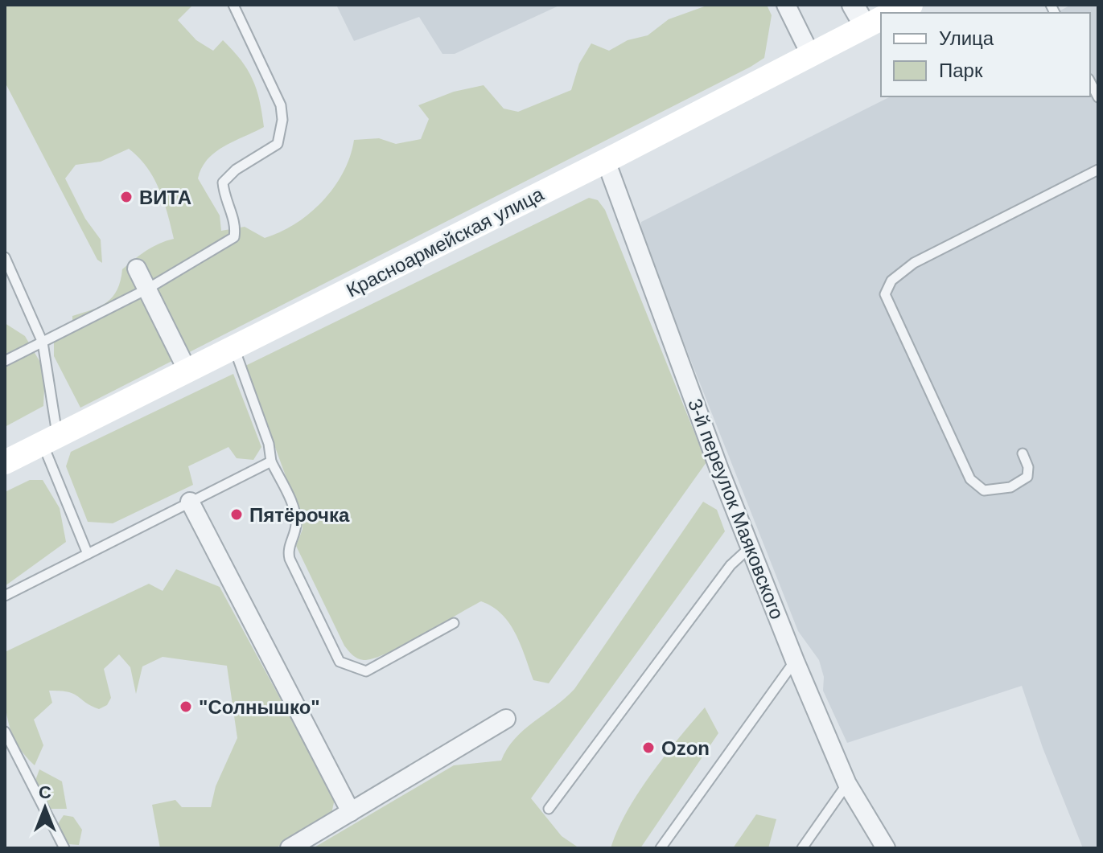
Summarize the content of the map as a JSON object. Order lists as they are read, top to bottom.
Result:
{
  "streets": {
    "main road": ["Красноармейская улица"],
    "street": ["3-й переулок Маяковского"]
  },
  "crossings": [
    ["Красноармейская улица", "3-й переулок Маяковского"]
  ],
  "places": [
    "ВИТА",
    "Пятёрочка",
    "\"Солнышко\"",
    "Ozon"
  ],
  "legend": ["Улица", "Парк"],
  "north": "top"
}
